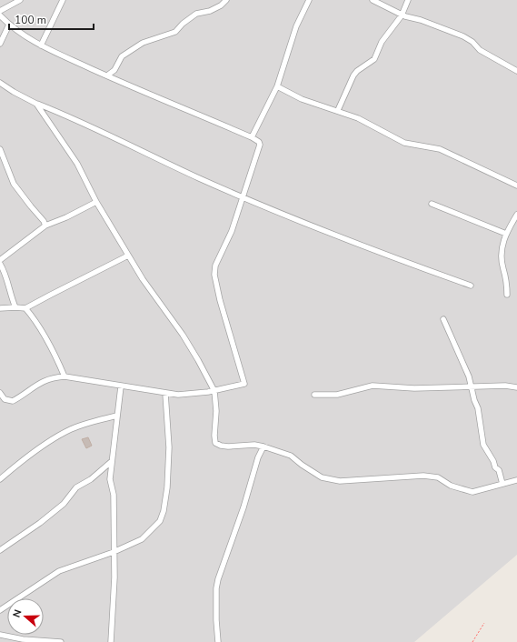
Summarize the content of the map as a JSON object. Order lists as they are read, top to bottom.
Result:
{
  "scale_bar": "100 m",
  "north": "left"
}
